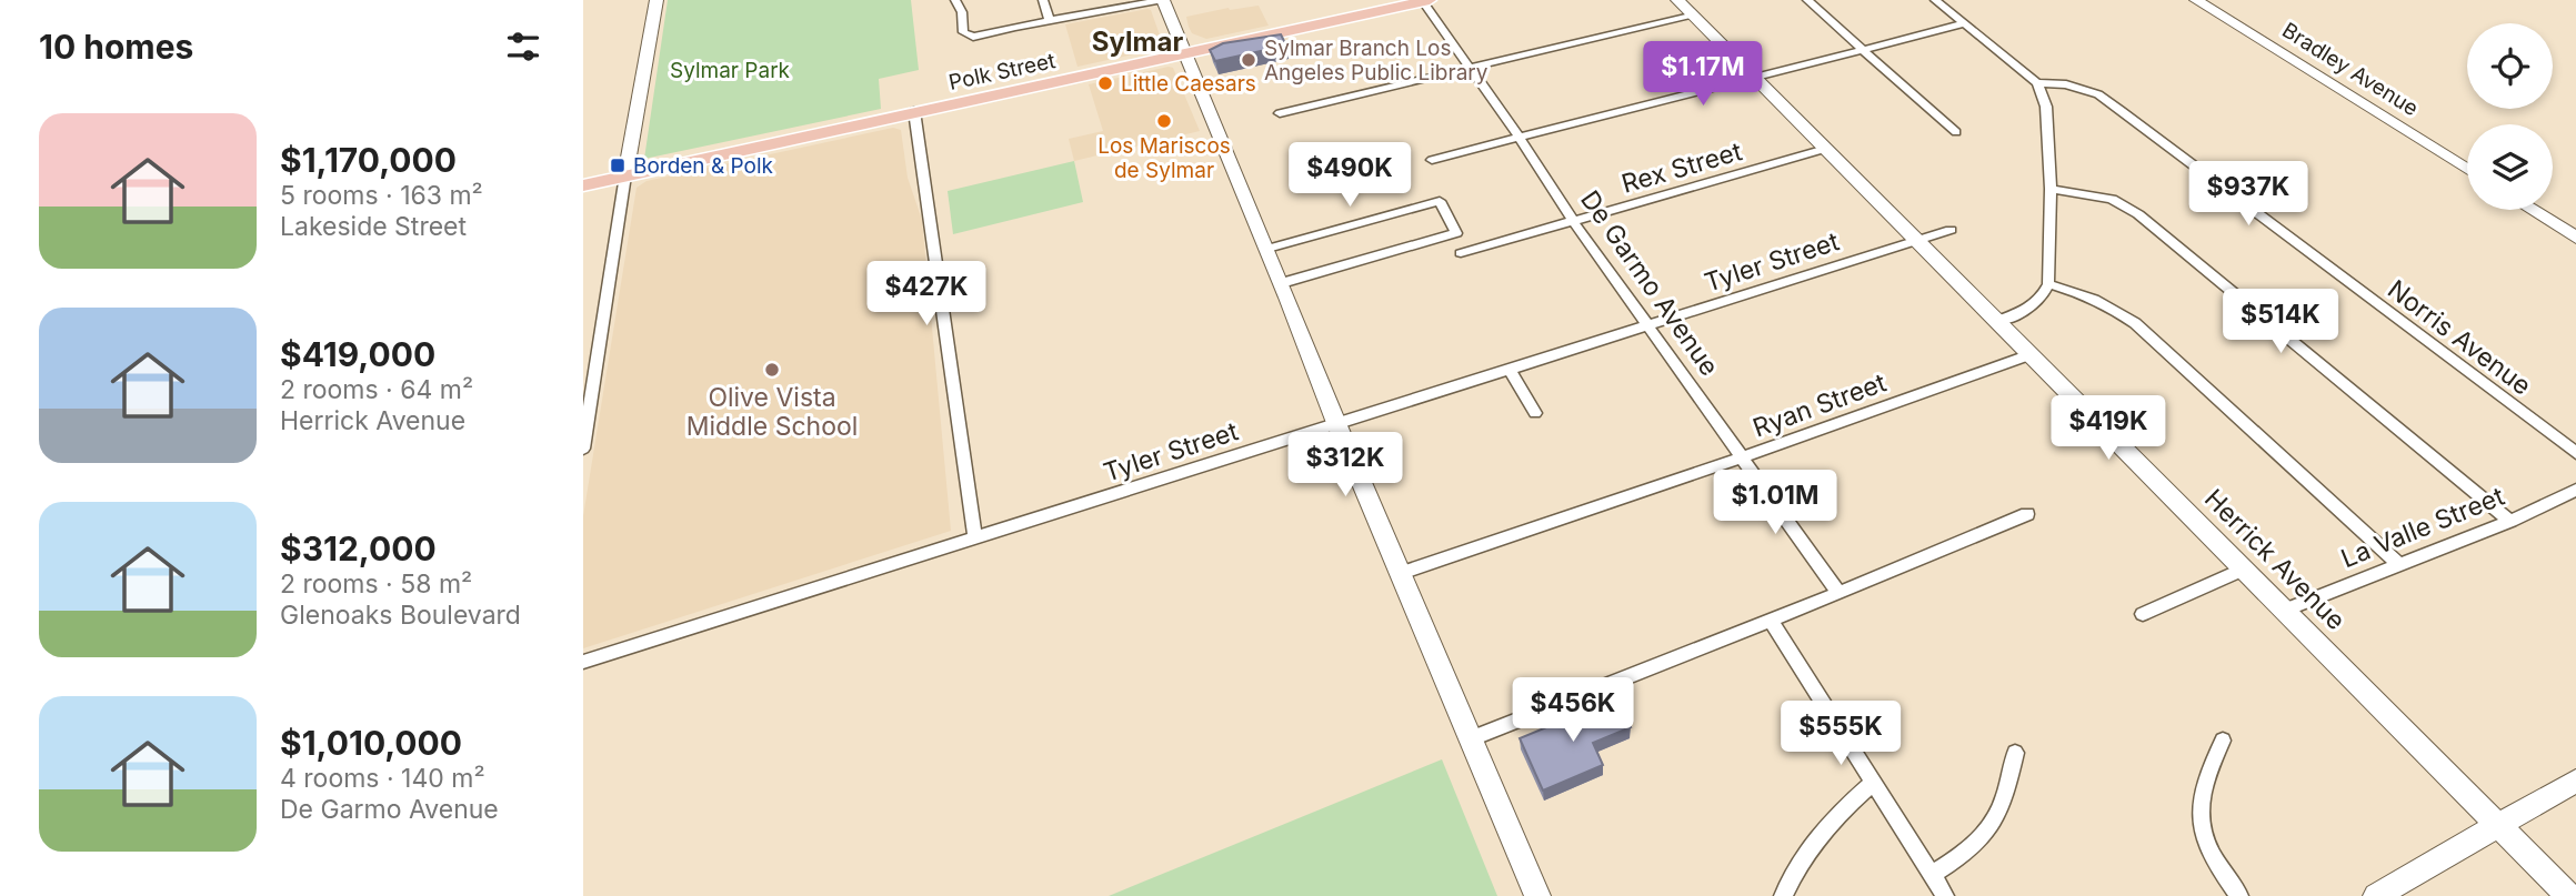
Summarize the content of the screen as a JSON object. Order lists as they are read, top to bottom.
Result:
{
  "streets": {
    "main road": ["Polk Street"],
    "street": [
      "Bradley Avenue",
      "Rex Street",
      "Tyler Street",
      "De Garmo Avenue",
      "Norris Avenue",
      "Ryan Street",
      "La Valle Street",
      "Herrick Avenue"
    ]
  },
  "crossings": [
    ["Polk Street", "De Garmo Avenue"],
    ["Rex Street", "De Garmo Avenue"],
    ["Rex Street", "Herrick Avenue"],
    ["Tyler Street", "De Garmo Avenue"],
    ["Tyler Street", "Herrick Avenue"],
    ["De Garmo Avenue", "Ryan Street"],
    ["Ryan Street", "Herrick Avenue"],
    ["La Valle Street", "Herrick Avenue"]
  ],
  "districts": ["Sylmar"],
  "parks": ["Sylmar Park"],
  "places": {
    "other": [
      "Sylmar Branch Los Angeles Public Library",
      "Little Caesars",
      "Los Mariscos de Sylmar",
      "Olive Vista Middle School"
    ],
    "transit": ["Borden & Polk"]
  },
  "page": {
    "heading": "10 homes",
    "price": [
      "$1.17M",
      "$490K",
      "$937K",
      "$427K",
      "$514K",
      "$419K",
      "$312K",
      "$1.01M",
      "$456K",
      "$555K"
    ],
    "list": [
      {
        "name": "$1,170,000",
        "note": "5 rooms · 163 m² · Lakeside Street"
      },
      {
        "name": "$419,000",
        "note": "2 rooms · 64 m² · Herrick Avenue"
      },
      {
        "name": "$312,000",
        "note": "2 rooms · 58 m² · Glenoaks Boulevard"
      },
      {
        "name": "$1,010,000",
        "note": "4 rooms · 140 m² · De Garmo Avenue"
      }
    ]
  }
}
